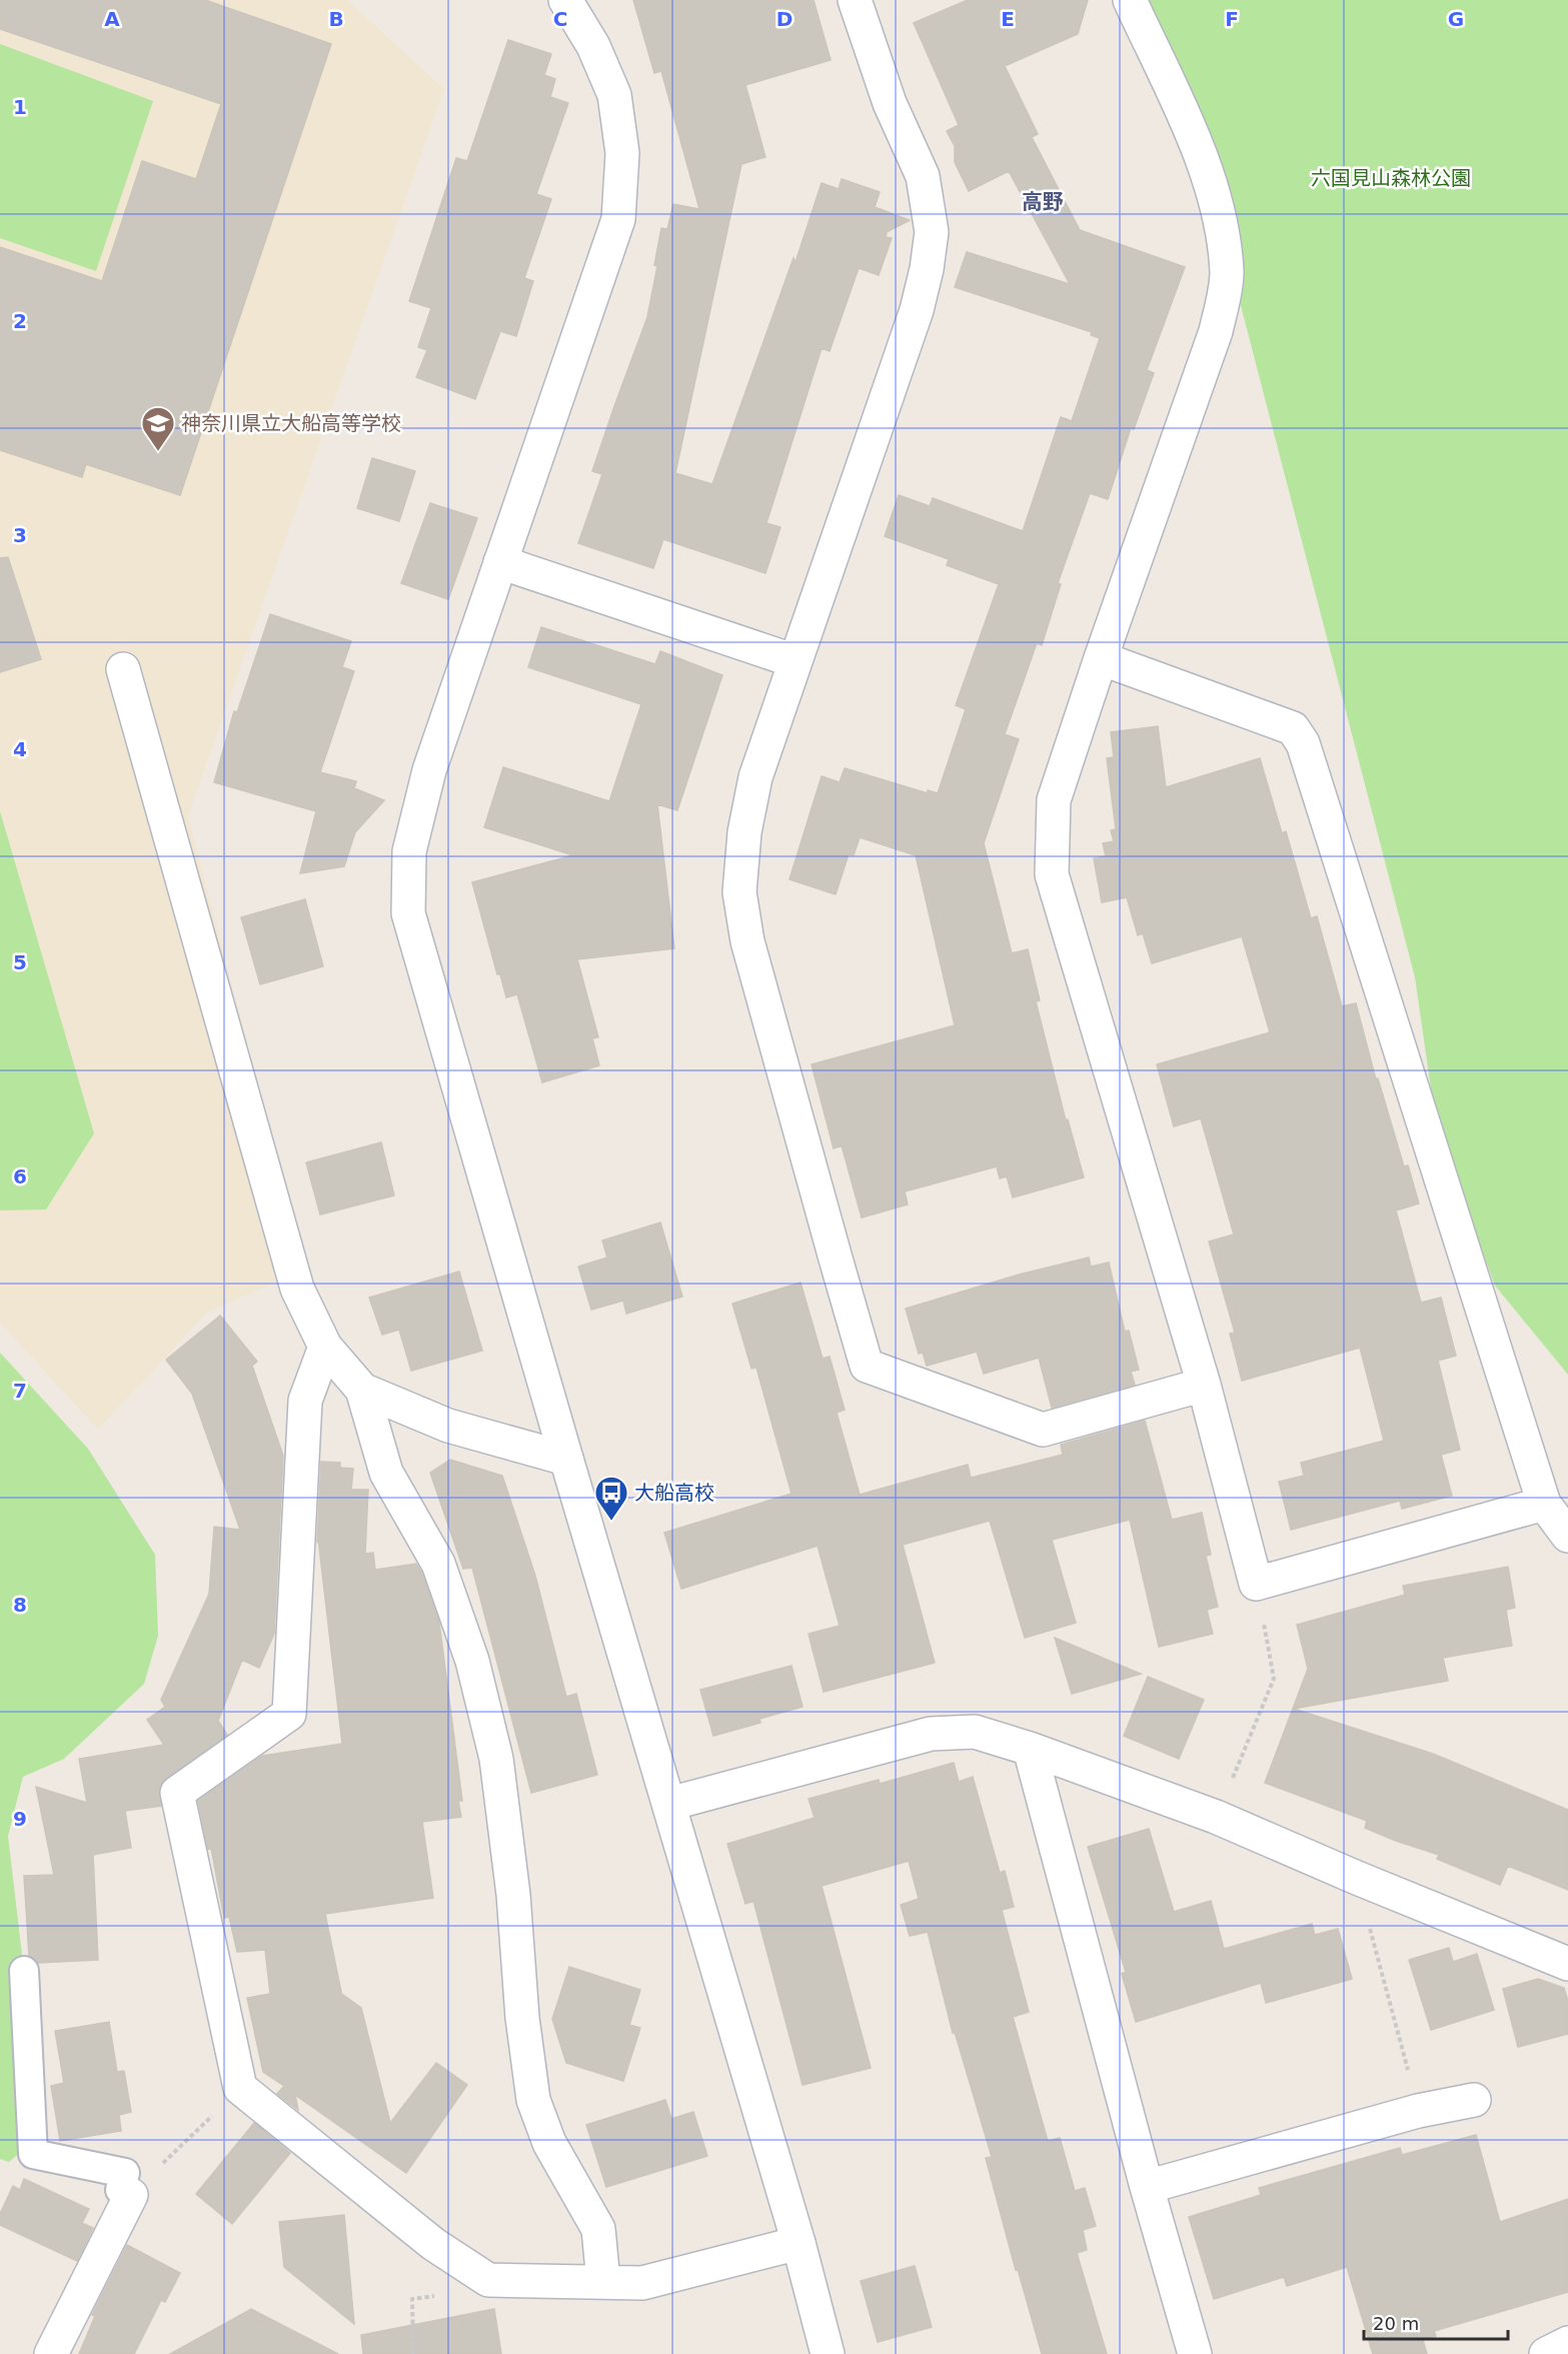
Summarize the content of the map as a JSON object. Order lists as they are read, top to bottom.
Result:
{
  "districts": ["高野"],
  "parks": ["六国見山森林公園"],
  "places": {
    "school or university": ["神奈川県立大船高等学校"],
    "bus stop": ["大船高校"]
  },
  "scale_bar": "20 m",
  "grid": {
    "columns": [
      "A",
      "B",
      "C",
      "D",
      "E",
      "F",
      "G"
    ],
    "rows": [
      "1",
      "2",
      "3",
      "4",
      "5",
      "6",
      "7",
      "8",
      "9"
    ]
  }
}
